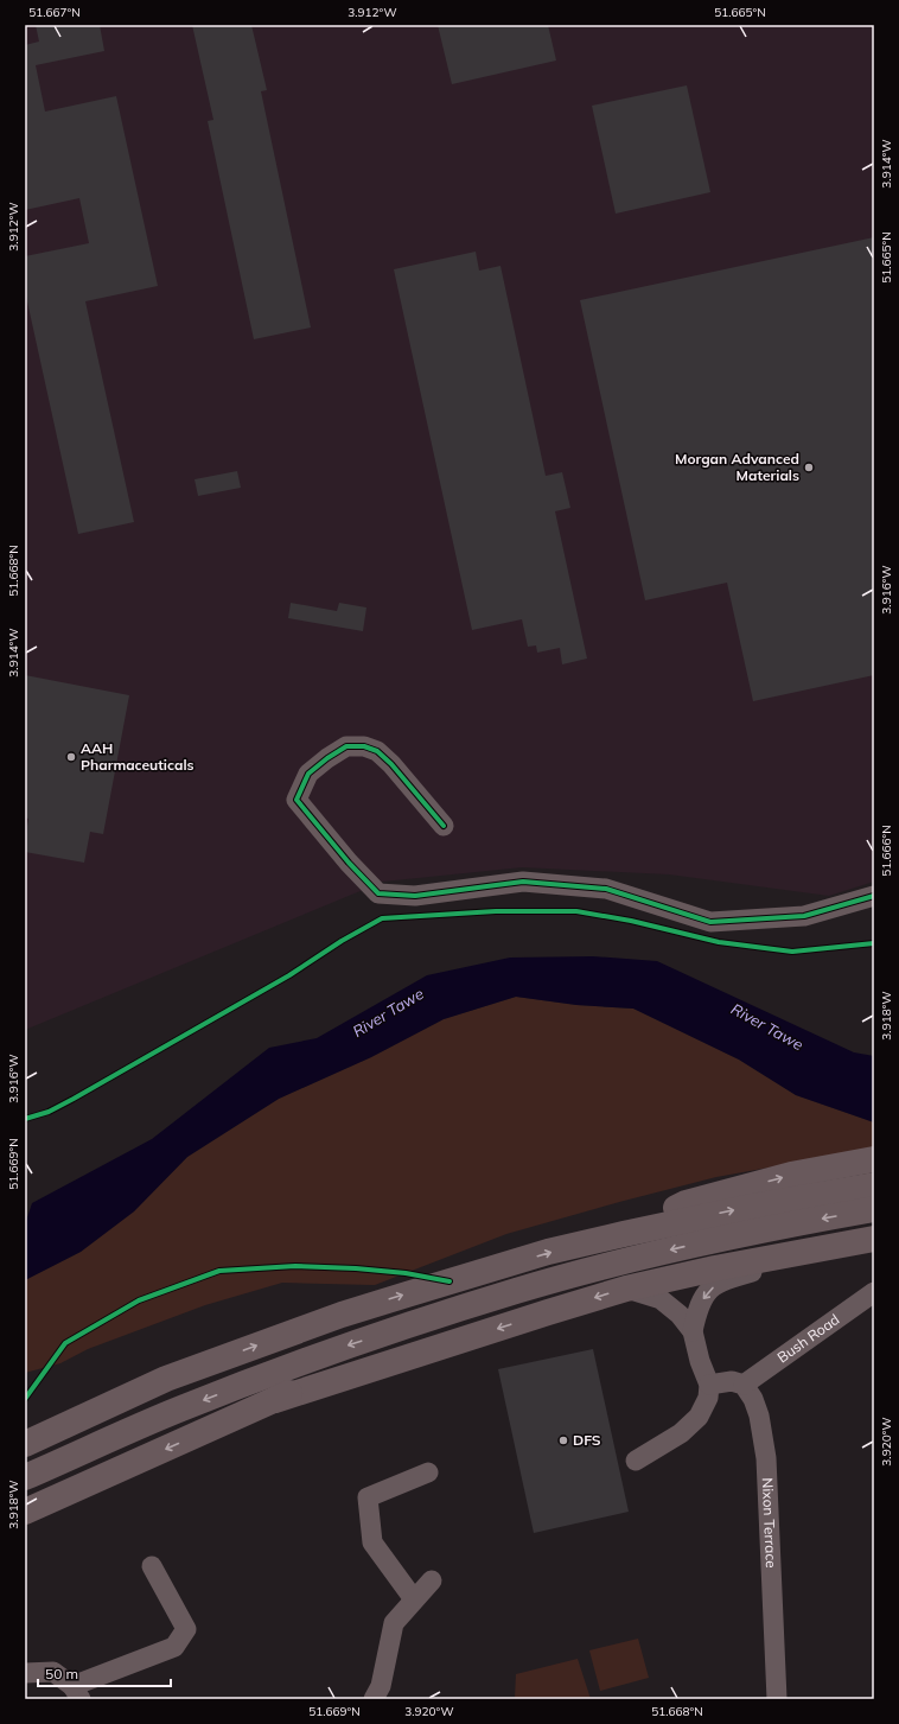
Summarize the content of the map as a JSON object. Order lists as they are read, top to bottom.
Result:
{
  "streets": {
    "street": ["Bush Road", "Nixon Terrace"]
  },
  "crossings": [
    ["Bush Road", "Nixon Terrace"]
  ],
  "water": ["River Tawe"],
  "places": ["Morgan Advanced Materials", "AAH Pharmaceuticals", "DFS"],
  "scale_bar": "50 m",
  "coordinates": [
    "51.667°N",
    "3.912°W",
    "51.665°N",
    "3.914°W",
    "51.668°N",
    "3.916°W",
    "51.666°N",
    "3.918°W",
    "51.669°N",
    "3.920°W"
  ]
}
